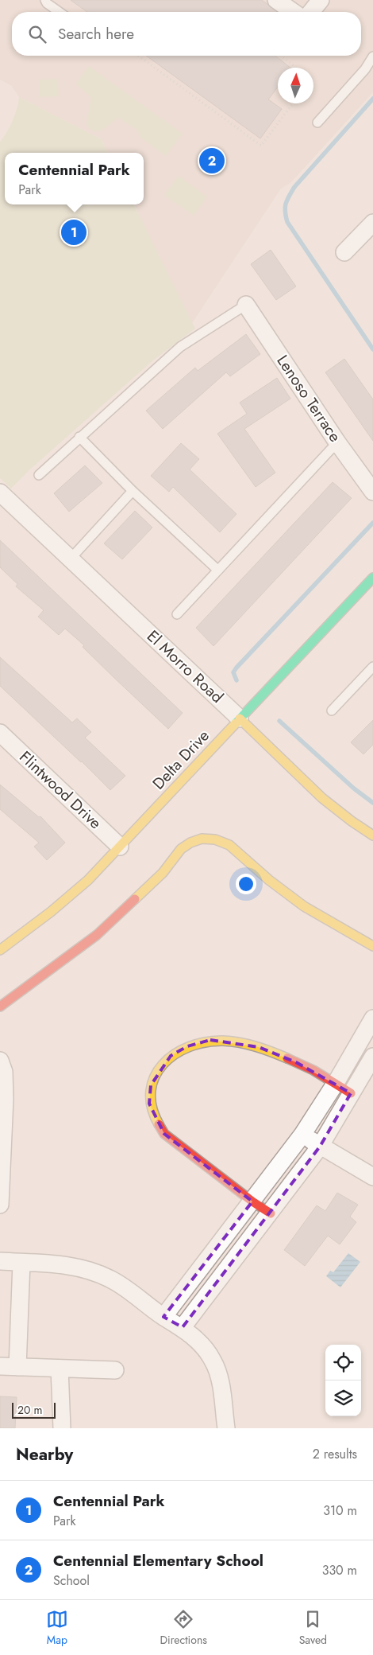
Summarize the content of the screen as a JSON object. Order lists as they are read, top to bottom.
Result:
{
  "streets": {
    "street": [
      "Lenoso Terrace",
      "El Morro Road",
      "Delta Drive",
      "Flintwood Drive"
    ]
  },
  "crossings": [
    ["El Morro Road", "Delta Drive"],
    ["Delta Drive", "Flintwood Drive"]
  ],
  "scale_bar": "20 m",
  "north": "top",
  "page": {
    "search": "Search here",
    "pins": ["2", "1"],
    "popup": ["Centennial Park", "Park"],
    "scale": "20 m",
    "heading": ["Nearby", "2 results"],
    "list": [
      {
        "mark": "1",
        "name": "Centennial Park",
        "note": "Park",
        "value": "310 m"
      },
      {
        "mark": "2",
        "name": "Centennial Elementary School",
        "note": "School",
        "value": "330 m"
      }
    ],
    "nav": ["Map", "Directions", "Saved"]
  }
}
